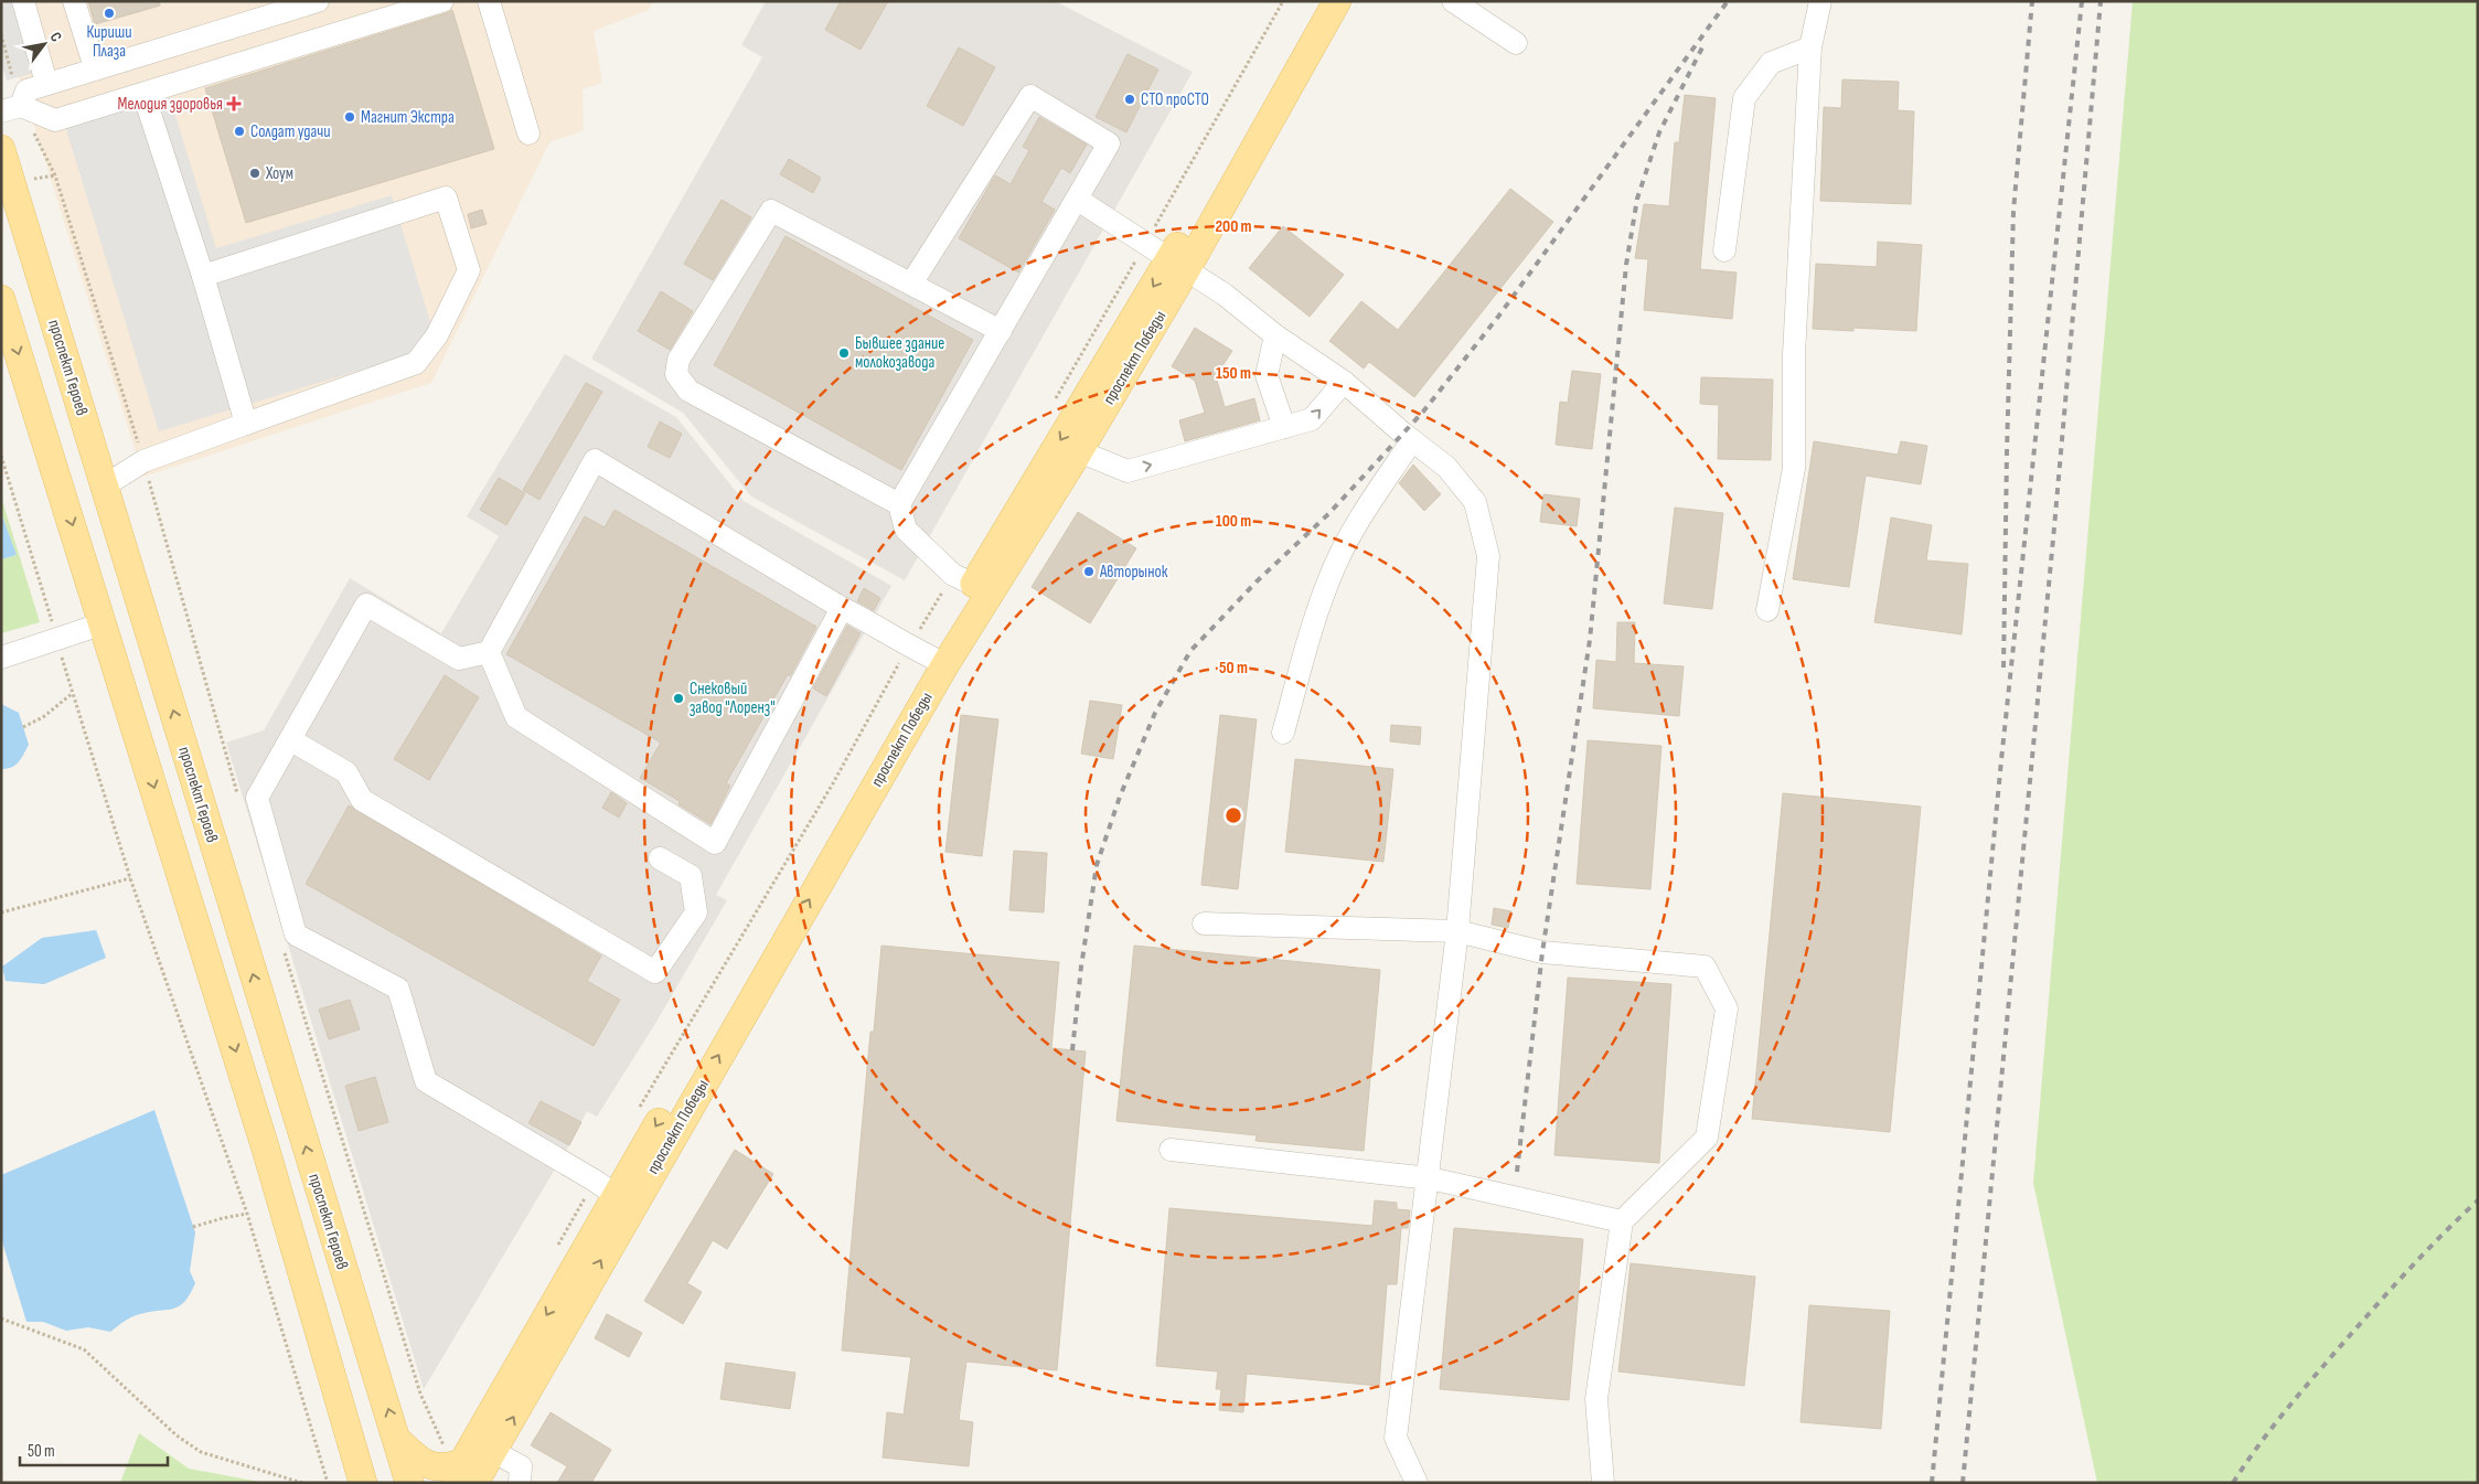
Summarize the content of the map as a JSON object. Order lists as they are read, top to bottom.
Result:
{
  "streets": {
    "main road": ["проспект Победы", "проспект Героев"]
  },
  "crossings": [
    ["проспект Победы", "проспект Героев"]
  ],
  "places": {
    "other": [
      "Кириши Плаза",
      "СТО проСТО",
      "Магнит Экстра",
      "Солдат удачи",
      "Хоум",
      "Бывшее здание молокозавода",
      "Авторынок",
      "Снековый завод \"Лоренз\""
    ],
    "health": ["Мелодия здоровья"]
  },
  "scale_bar": "50 m",
  "north": "top right",
  "rings": [
    "200 m",
    "150 m",
    "100 m",
    "50 m"
  ]
}
